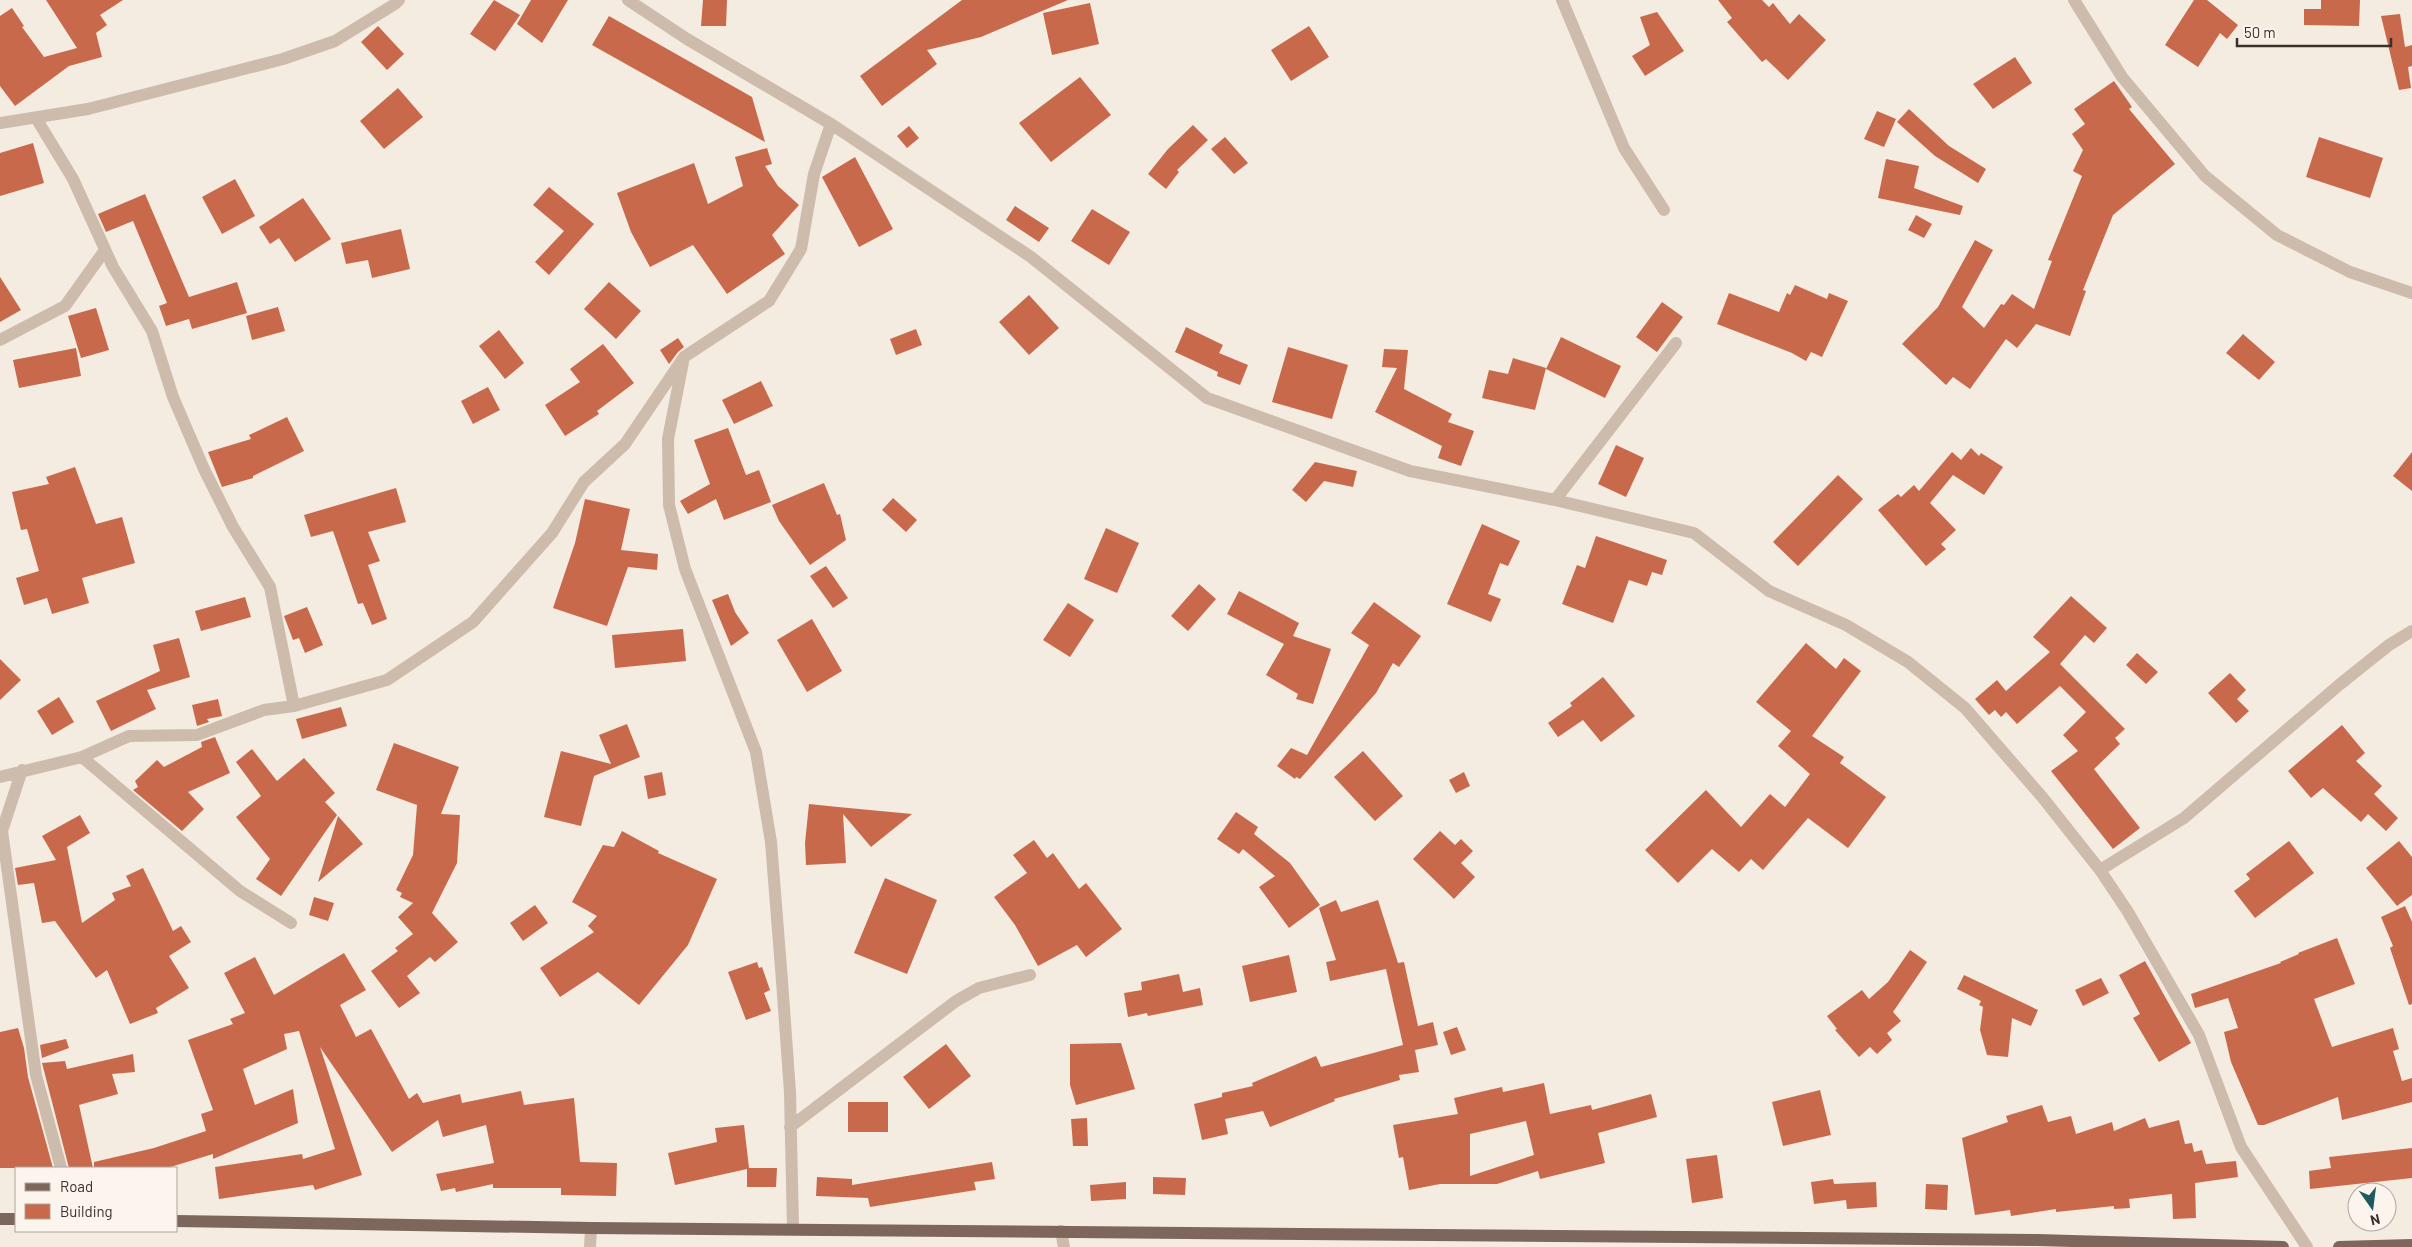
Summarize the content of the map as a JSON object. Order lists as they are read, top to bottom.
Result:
{
  "legend": ["Road", "Building"],
  "scale_bar": "50 m",
  "north": "bottom"
}
